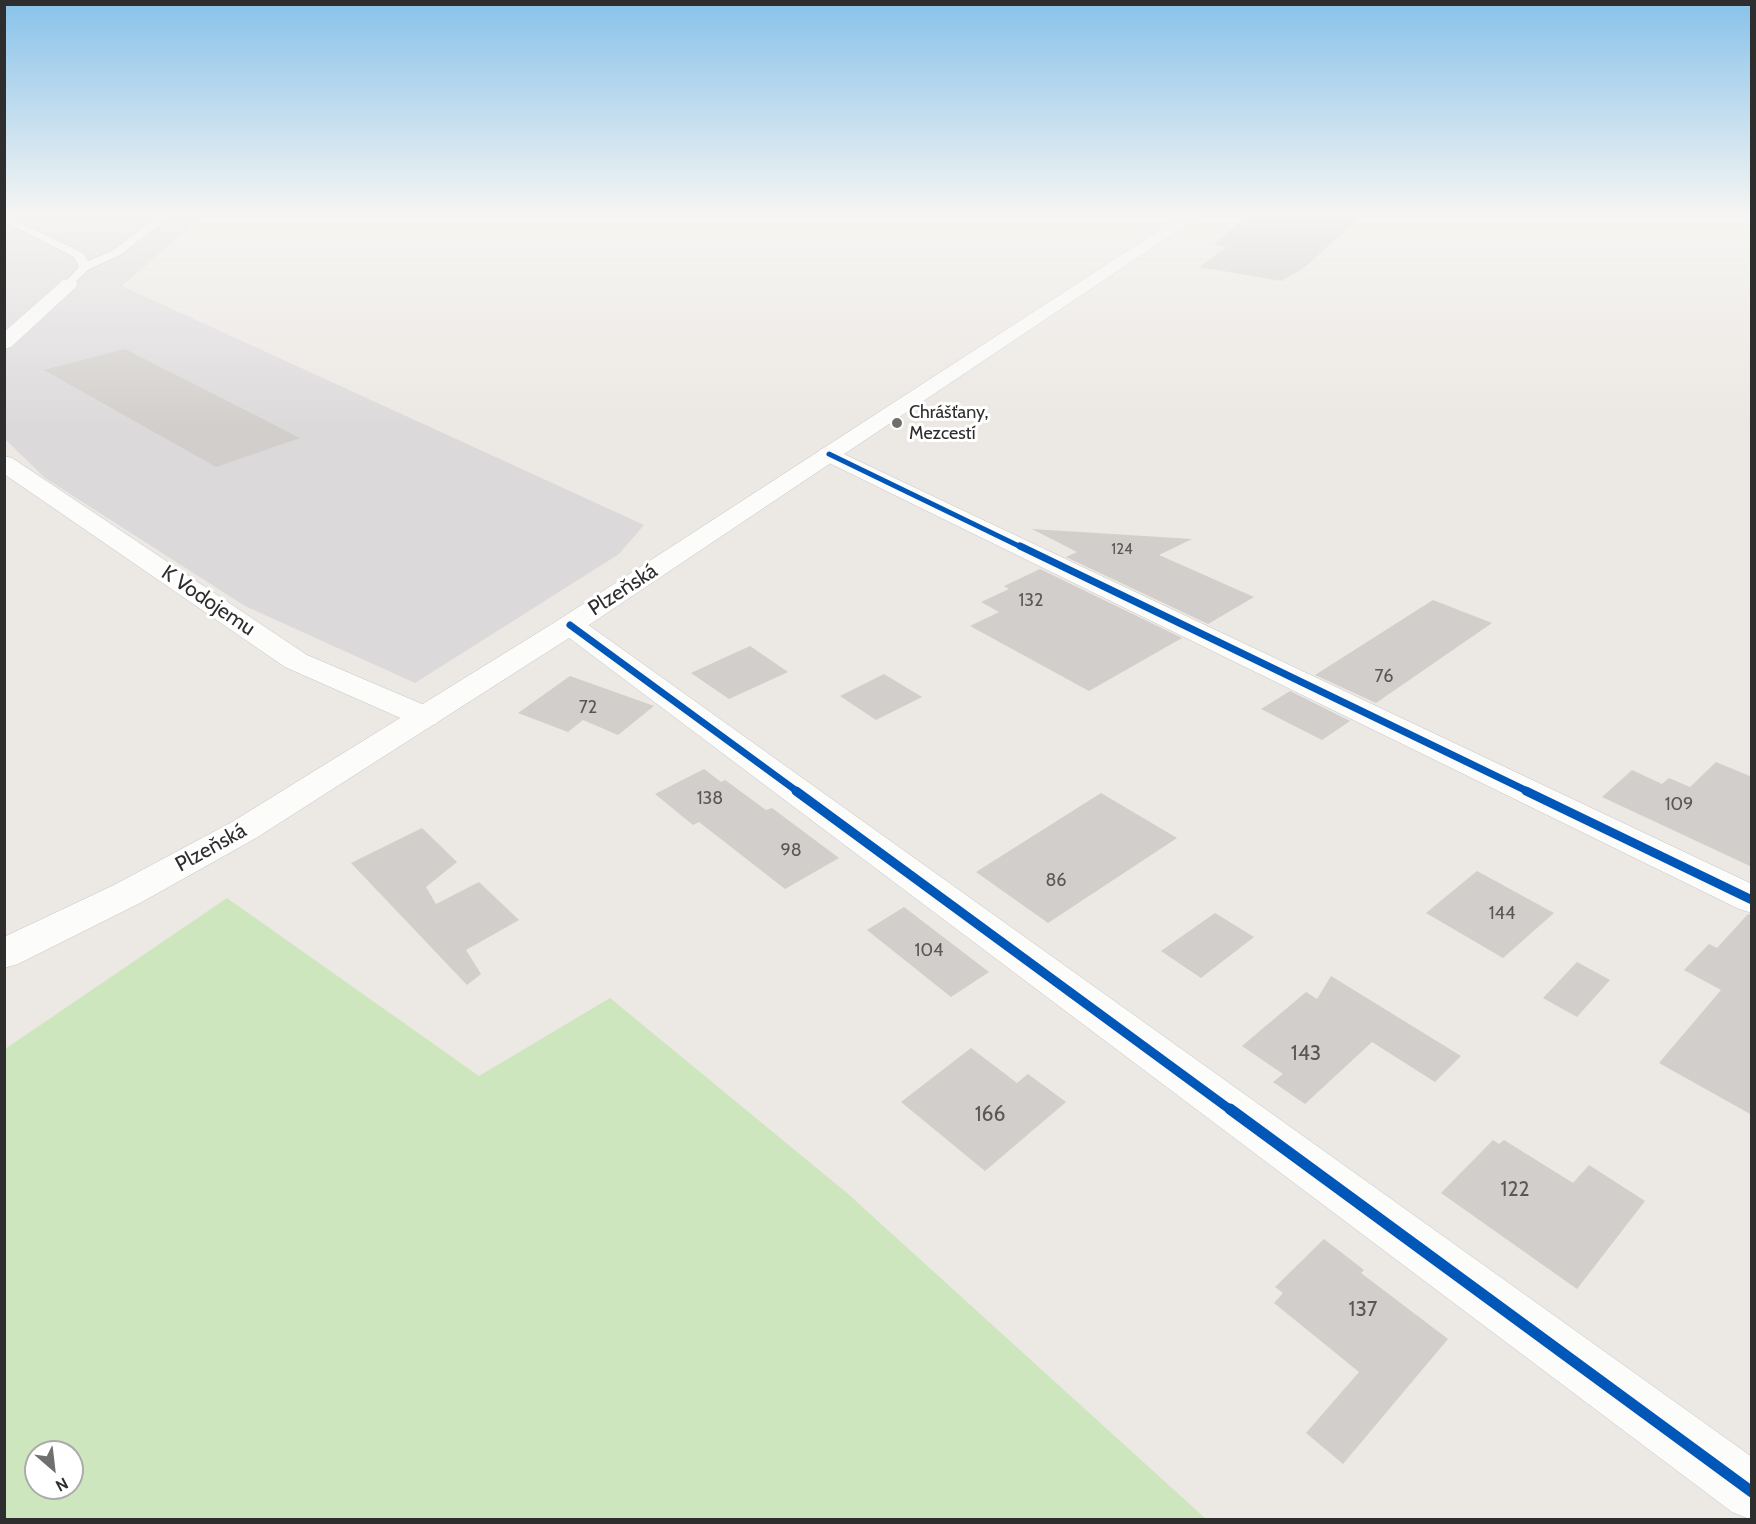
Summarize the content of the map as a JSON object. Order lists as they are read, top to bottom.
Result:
{
  "streets": {
    "street": ["Plzeňská", "K Vodojemu"]
  },
  "crossings": [
    ["Plzeňská", "K Vodojemu"]
  ],
  "places": ["Chrášťany, Mezcestí"],
  "house_numbers": [
    "124",
    "132",
    "76",
    "72",
    "138",
    "109",
    "98",
    "86",
    "144",
    "104",
    "143",
    "166",
    "122",
    "137"
  ],
  "north": "bottom right"
}
